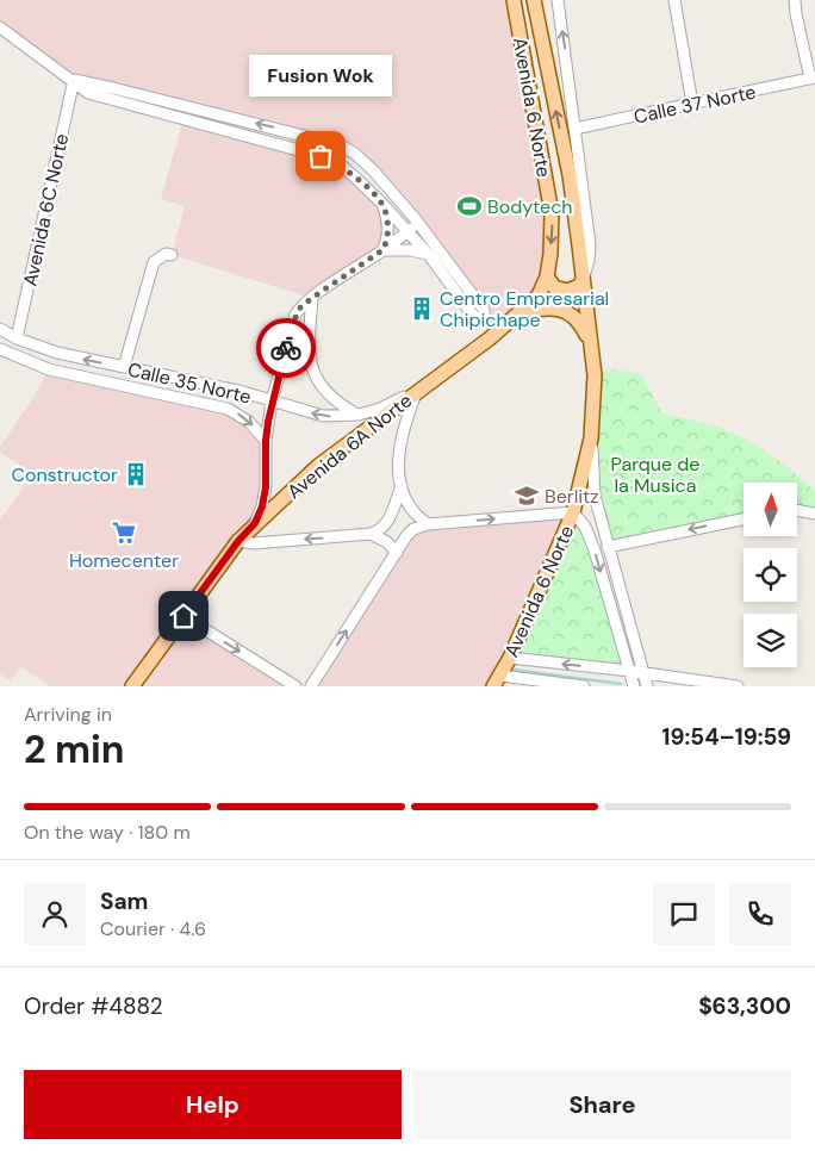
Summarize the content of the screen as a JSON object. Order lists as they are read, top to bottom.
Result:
{
  "streets": {
    "main road": ["Avenida 6 Norte", "Avenida 6A Norte"],
    "street": ["Calle 37 Norte", "Avenida 6C Norte", "Calle 35 Norte"]
  },
  "crossings": [
    ["Calle 37 Norte", "Avenida 6 Norte"],
    ["Avenida 6 Norte", "Avenida 6A Norte"],
    ["Avenida 6C Norte", "Calle 35 Norte"],
    ["Calle 35 Norte", "Avenida 6A Norte"]
  ],
  "parks": ["Parque de la Musica"],
  "places": {
    "other": ["Fusion Wok"],
    "sports": ["Bodytech"],
    "building": ["Centro Empresarial Chipichape", "Constructor"],
    "school or university": ["Berlitz"],
    "supermarket": ["Homecenter"]
  },
  "north": "top",
  "page": {
    "bubble": "Fusion Wok",
    "heading": ["2 min", "Arriving in", "19:54–19:59"],
    "panel": [
      "Sam",
      "Courier · 4.6",
      "Order #4882",
      "$63,300"
    ],
    "bar": "On the way · 180 m",
    "buttons": ["Help", "Share"]
  }
}
